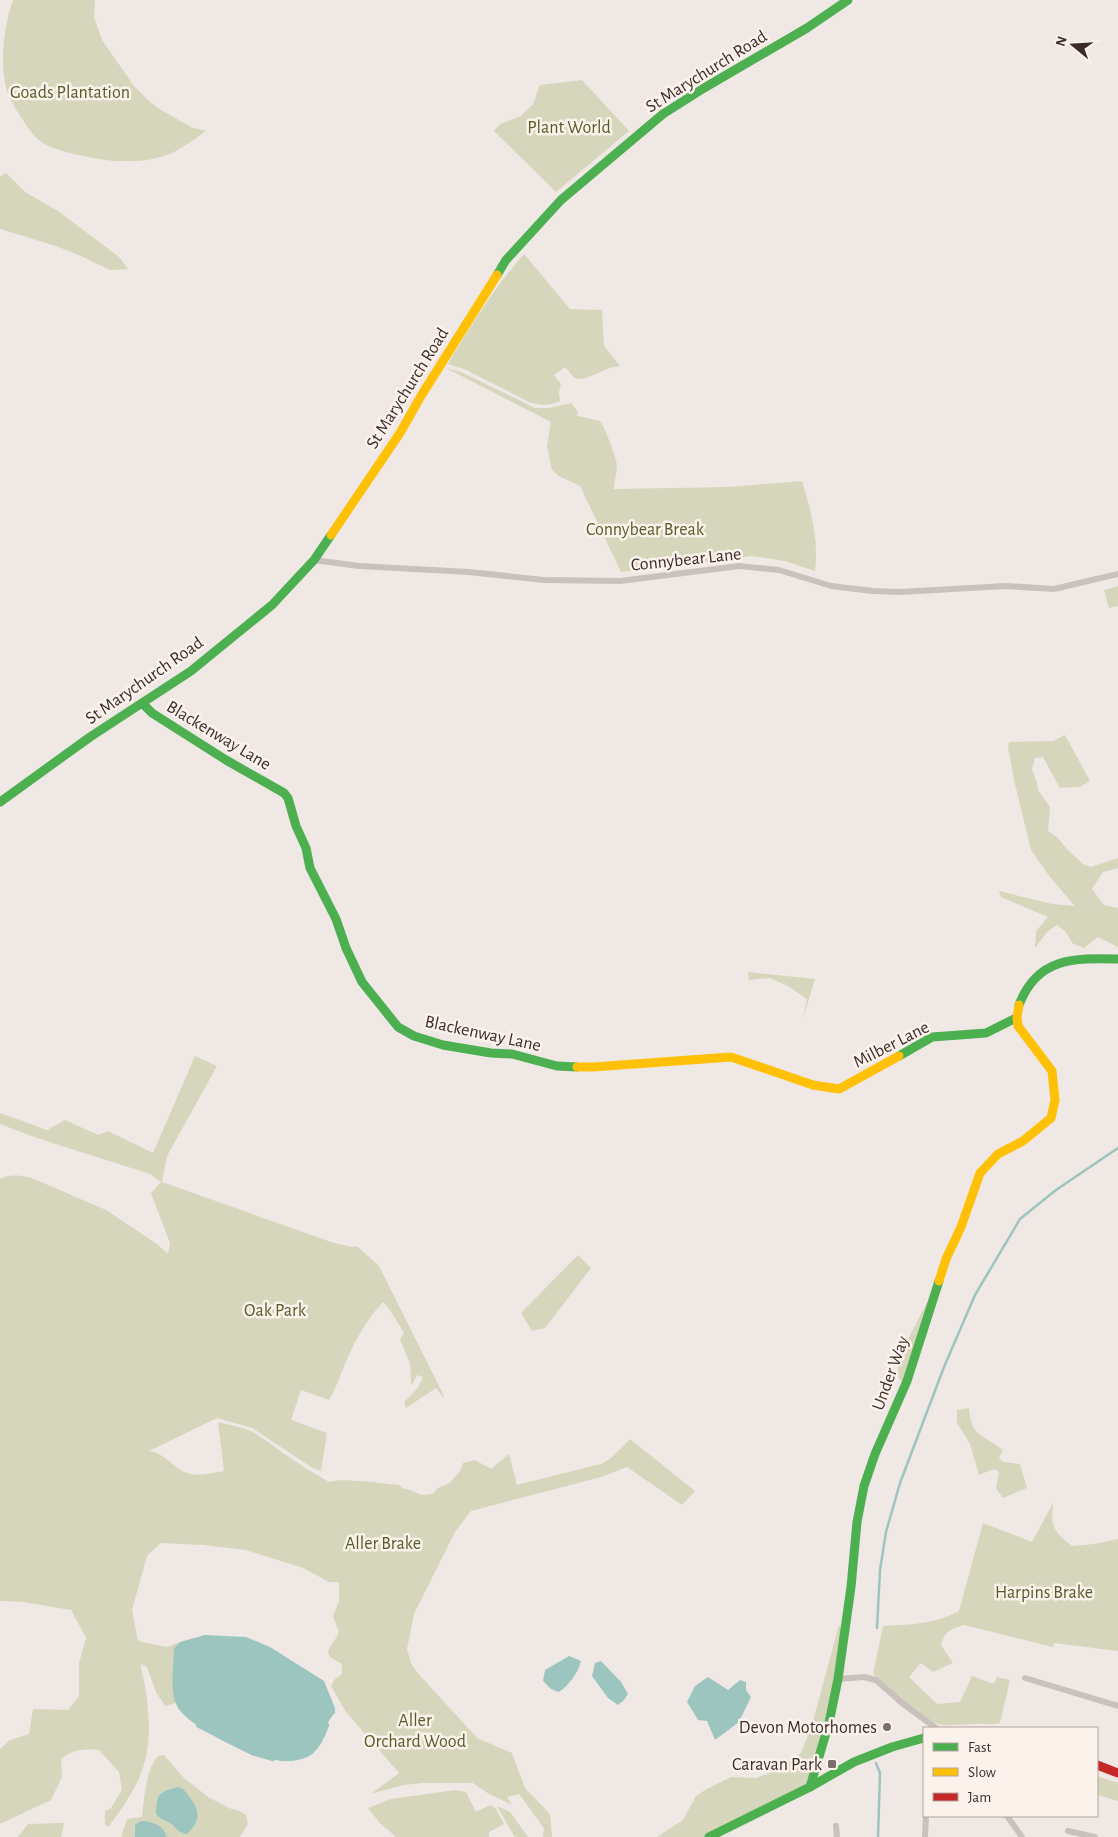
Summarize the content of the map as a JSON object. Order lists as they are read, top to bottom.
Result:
{
  "streets": {
    "street": [
      "St Marychurch Road",
      "Connybear Lane",
      "Blackenway Lane",
      "Milber Lane",
      "Under Way"
    ]
  },
  "crossings": [
    ["St Marychurch Road", "Connybear Lane"],
    ["St Marychurch Road", "Blackenway Lane"],
    ["Blackenway Lane", "Milber Lane"],
    ["Milber Lane", "Under Way"]
  ],
  "parks": [
    "Goads Plantation",
    "Plant World",
    "Connybear Break",
    "Oak Park",
    "Aller Brake",
    "Harpins Brake",
    "Aller Orchard Wood"
  ],
  "places": {
    "other": ["Devon Motorhomes"],
    "transit": ["Caravan Park"]
  },
  "legend": ["Fast", "Slow", "Jam"],
  "north": "left"
}
